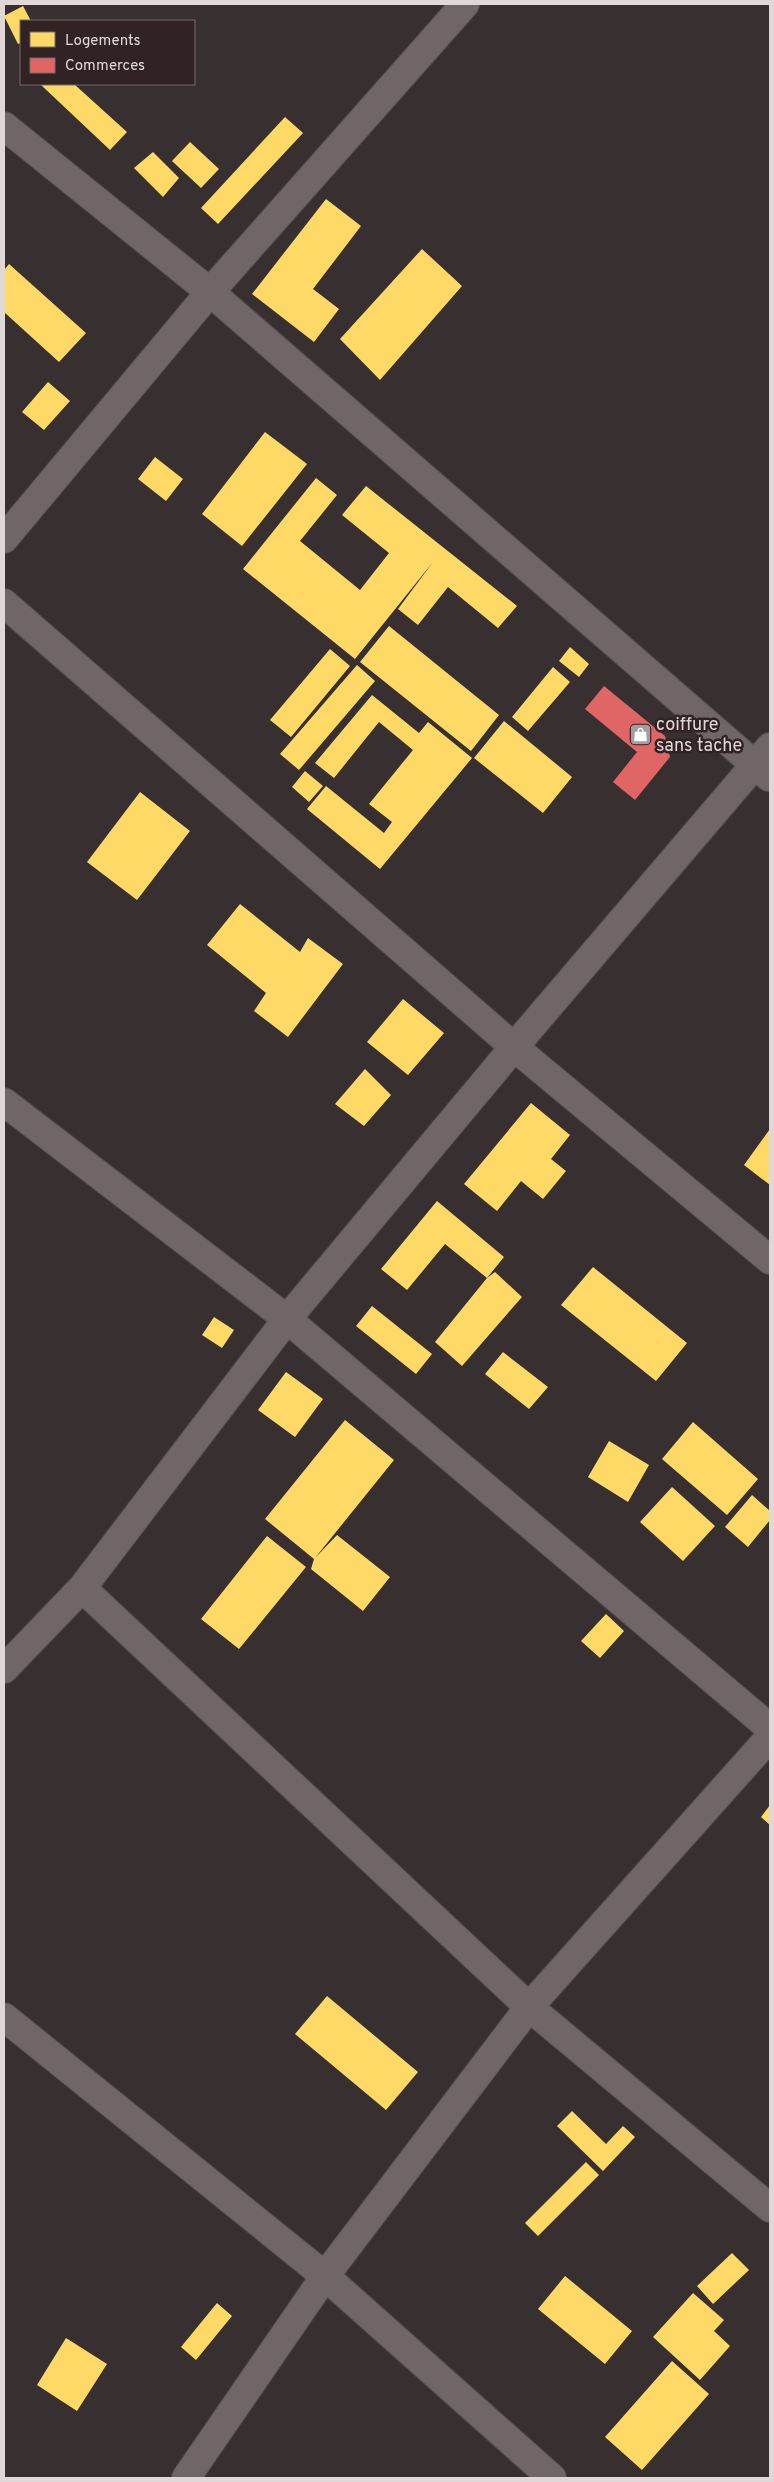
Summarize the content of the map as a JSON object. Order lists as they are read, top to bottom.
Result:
{
  "places": {
    "shop": ["coiffure sans tache"]
  },
  "legend": ["Logements", "Commerces"]
}
